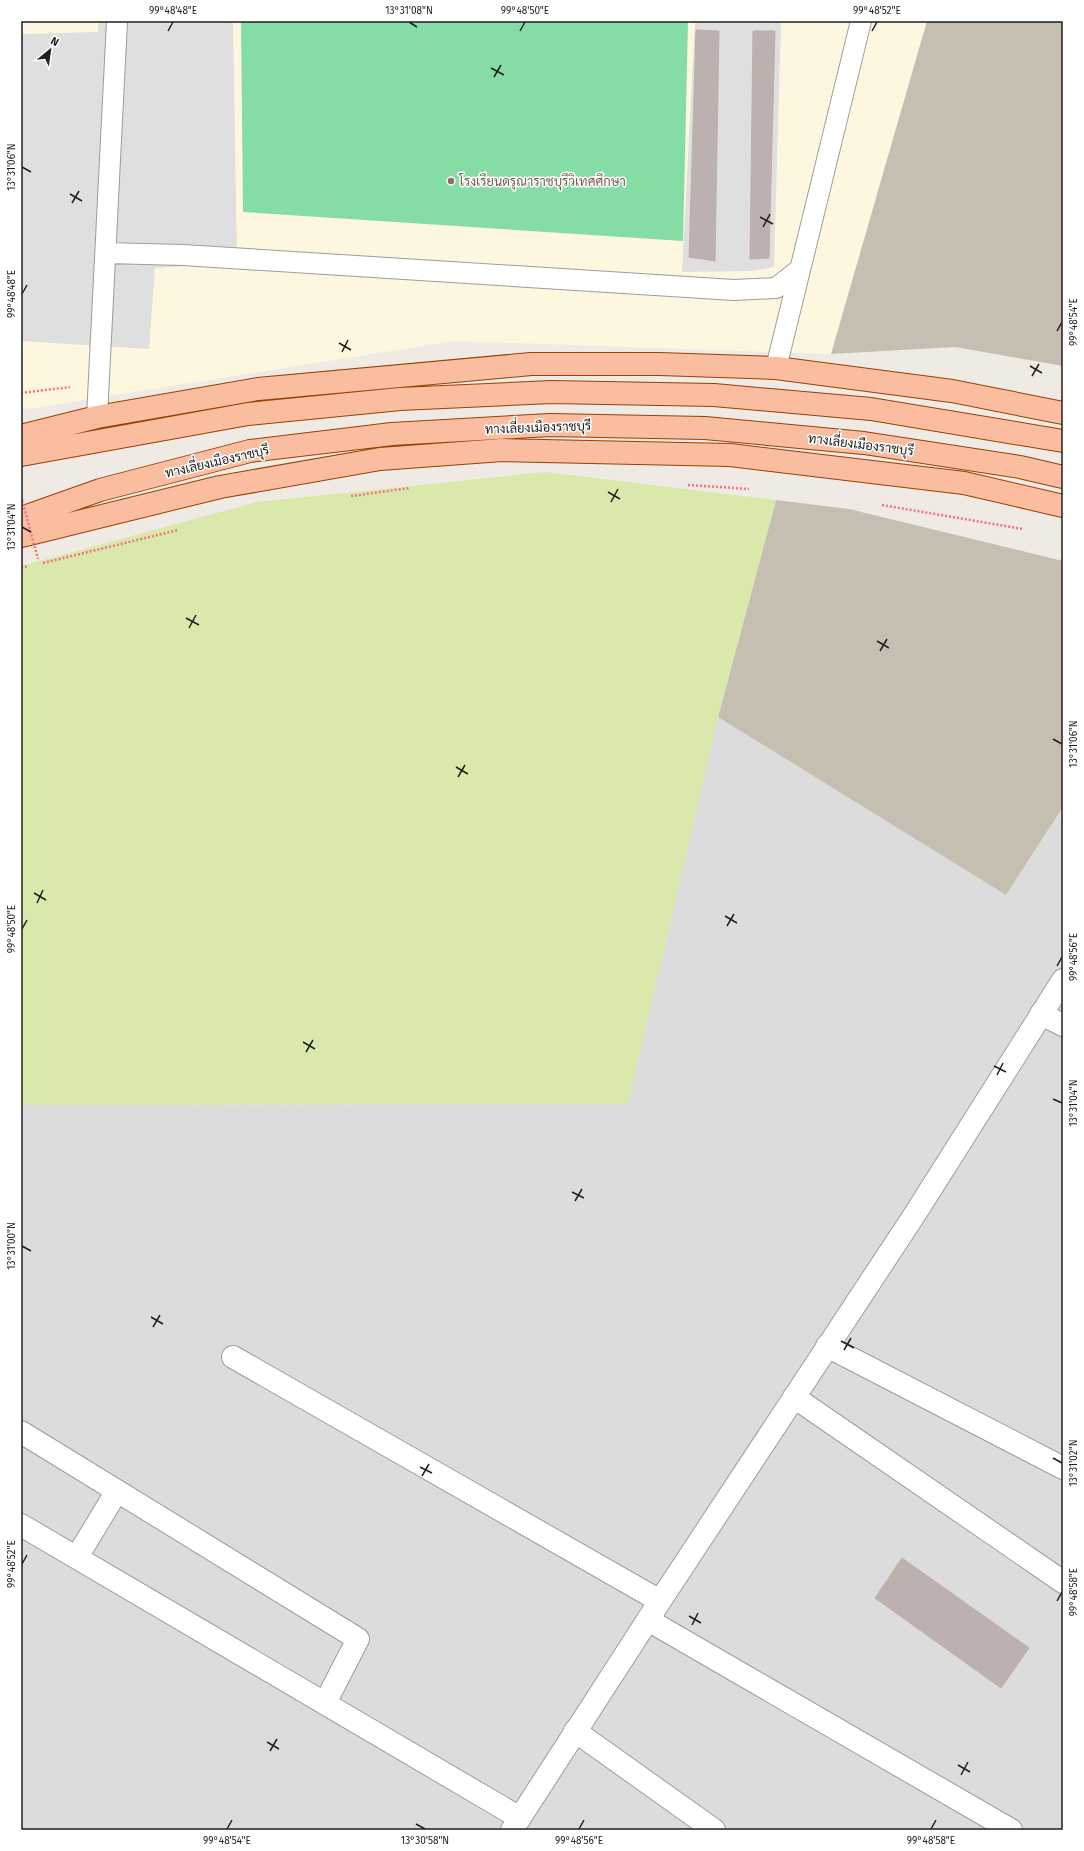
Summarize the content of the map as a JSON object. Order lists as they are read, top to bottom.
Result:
{
  "streets": {
    "main road": ["ทางเลี่ยงเมืองราชบุรี"]
  },
  "places": ["โรงเรียนดรุณาราชบุรีวิเทศศึกษา"],
  "north": "top right",
  "coordinates": [
    "99°48'48\"E",
    "13°31'08\"N",
    "99°48'50\"E",
    "99°48'52\"E",
    "13°31'06\"N",
    "99°48'54\"E",
    "13°31'04\"N",
    "99°48'56\"E",
    "13°31'00\"N",
    "13°31'02\"N",
    "99°48'58\"E",
    "13°30'58\"N"
  ]
}
